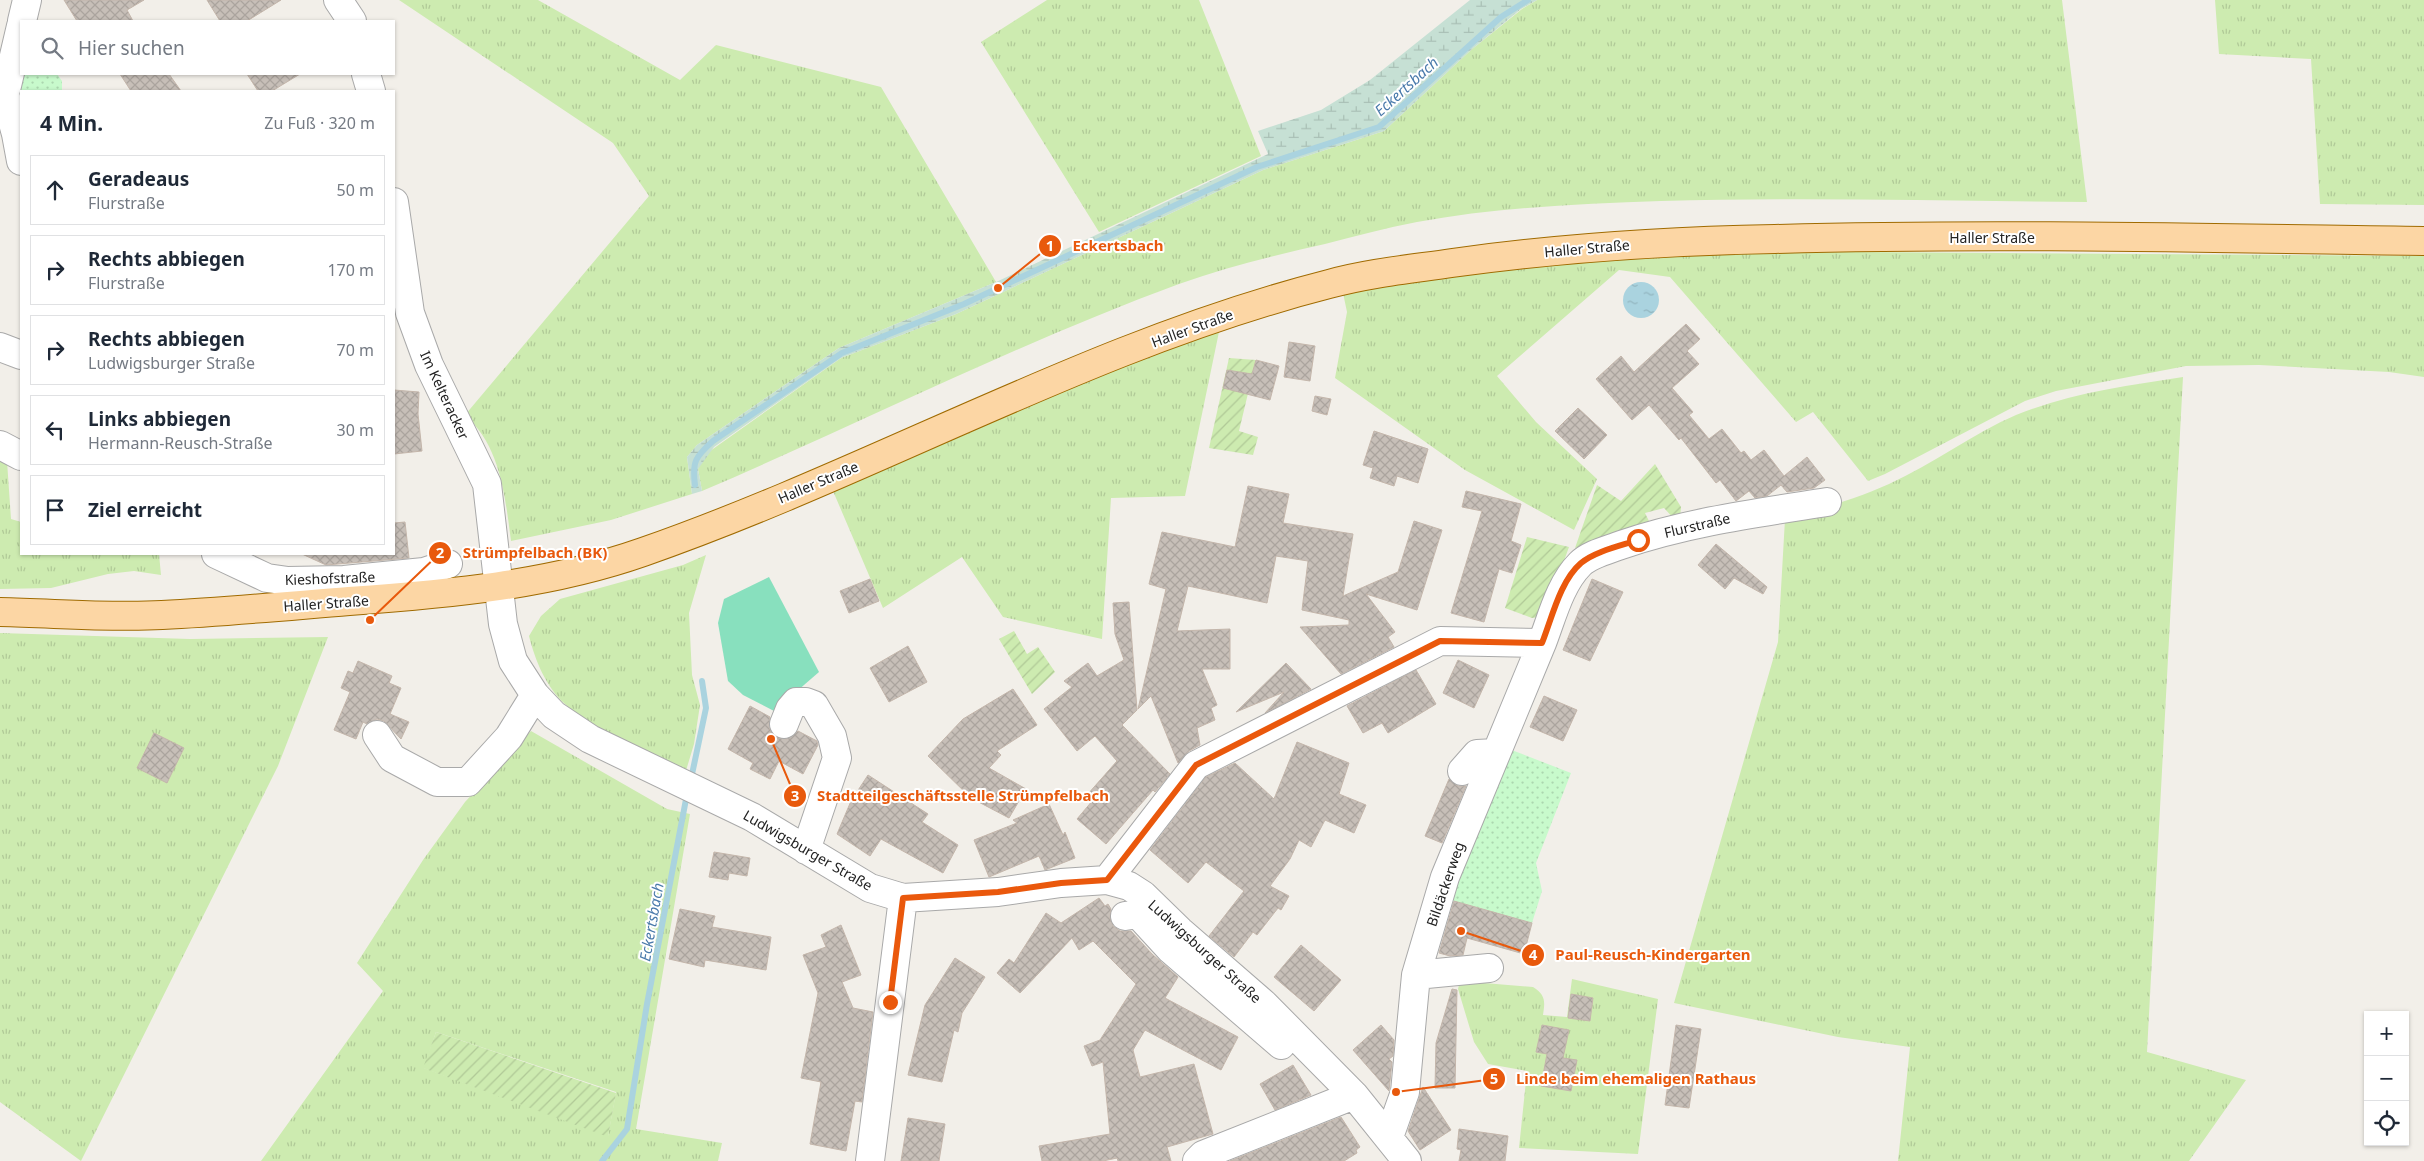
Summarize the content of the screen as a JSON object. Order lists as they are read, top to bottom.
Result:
{
  "streets": {
    "main road": ["Haller Straße"],
    "street": [
      "Im Kelteracker",
      "Flurstraße",
      "Kieshofstraße",
      "Ludwigsburger Straße",
      "Bildäckerweg"
    ]
  },
  "crossings": [
    ["Haller Straße", "Im Kelteracker"],
    ["Haller Straße", "Ludwigsburger Straße"],
    ["Im Kelteracker", "Ludwigsburger Straße"],
    ["Flurstraße", "Bildäckerweg"],
    ["Ludwigsburger Straße", "Bildäckerweg"]
  ],
  "water": ["Eckertsbach"],
  "places": [
    "Eckertsbach",
    "Strümpfelbach (BK)",
    "Stadtteilgeschäftsstelle Strümpfelbach",
    "Paul-Reusch-Kindergarten",
    "Linde beim ehemaligen Rathaus"
  ],
  "page": {
    "search": "Hier suchen",
    "heading": ["4 Min.", "Zu Fuß · 320 m"],
    "list": [
      ["Geradeaus", "Flurstraße", "50 m"],
      ["Rechts abbiegen", "Flurstraße", "170 m"],
      ["Rechts abbiegen", "Ludwigsburger Straße", "70 m"],
      ["Links abbiegen", "Hermann-Reusch-Straße", "30 m"],
      "Ziel erreicht"
    ],
    "map_buttons": ["+", "−"]
  }
}
